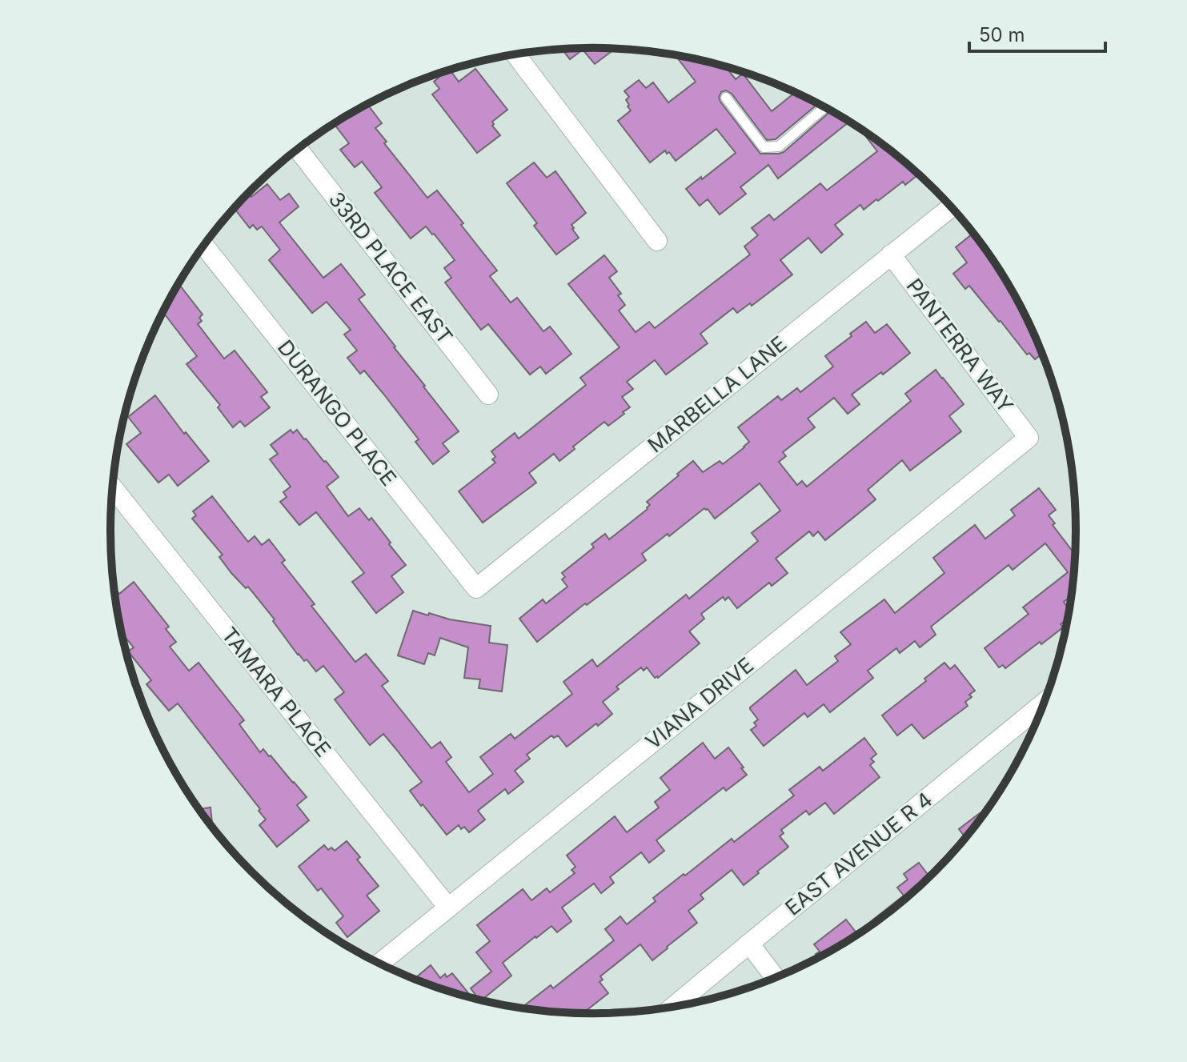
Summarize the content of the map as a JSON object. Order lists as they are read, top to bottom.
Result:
{
  "streets": {
    "street": [
      "33RD PLACE EAST",
      "PANTERRA WAY",
      "MARBELLA LANE",
      "DURANGO PLACE",
      "TAMARA PLACE",
      "VIANA DRIVE",
      "EAST AVENUE R 4"
    ]
  },
  "crossings": [
    ["PANTERRA WAY", "MARBELLA LANE"],
    ["PANTERRA WAY", "VIANA DRIVE"],
    ["MARBELLA LANE", "DURANGO PLACE"],
    ["TAMARA PLACE", "VIANA DRIVE"]
  ],
  "scale_bar": "50 m"
}
